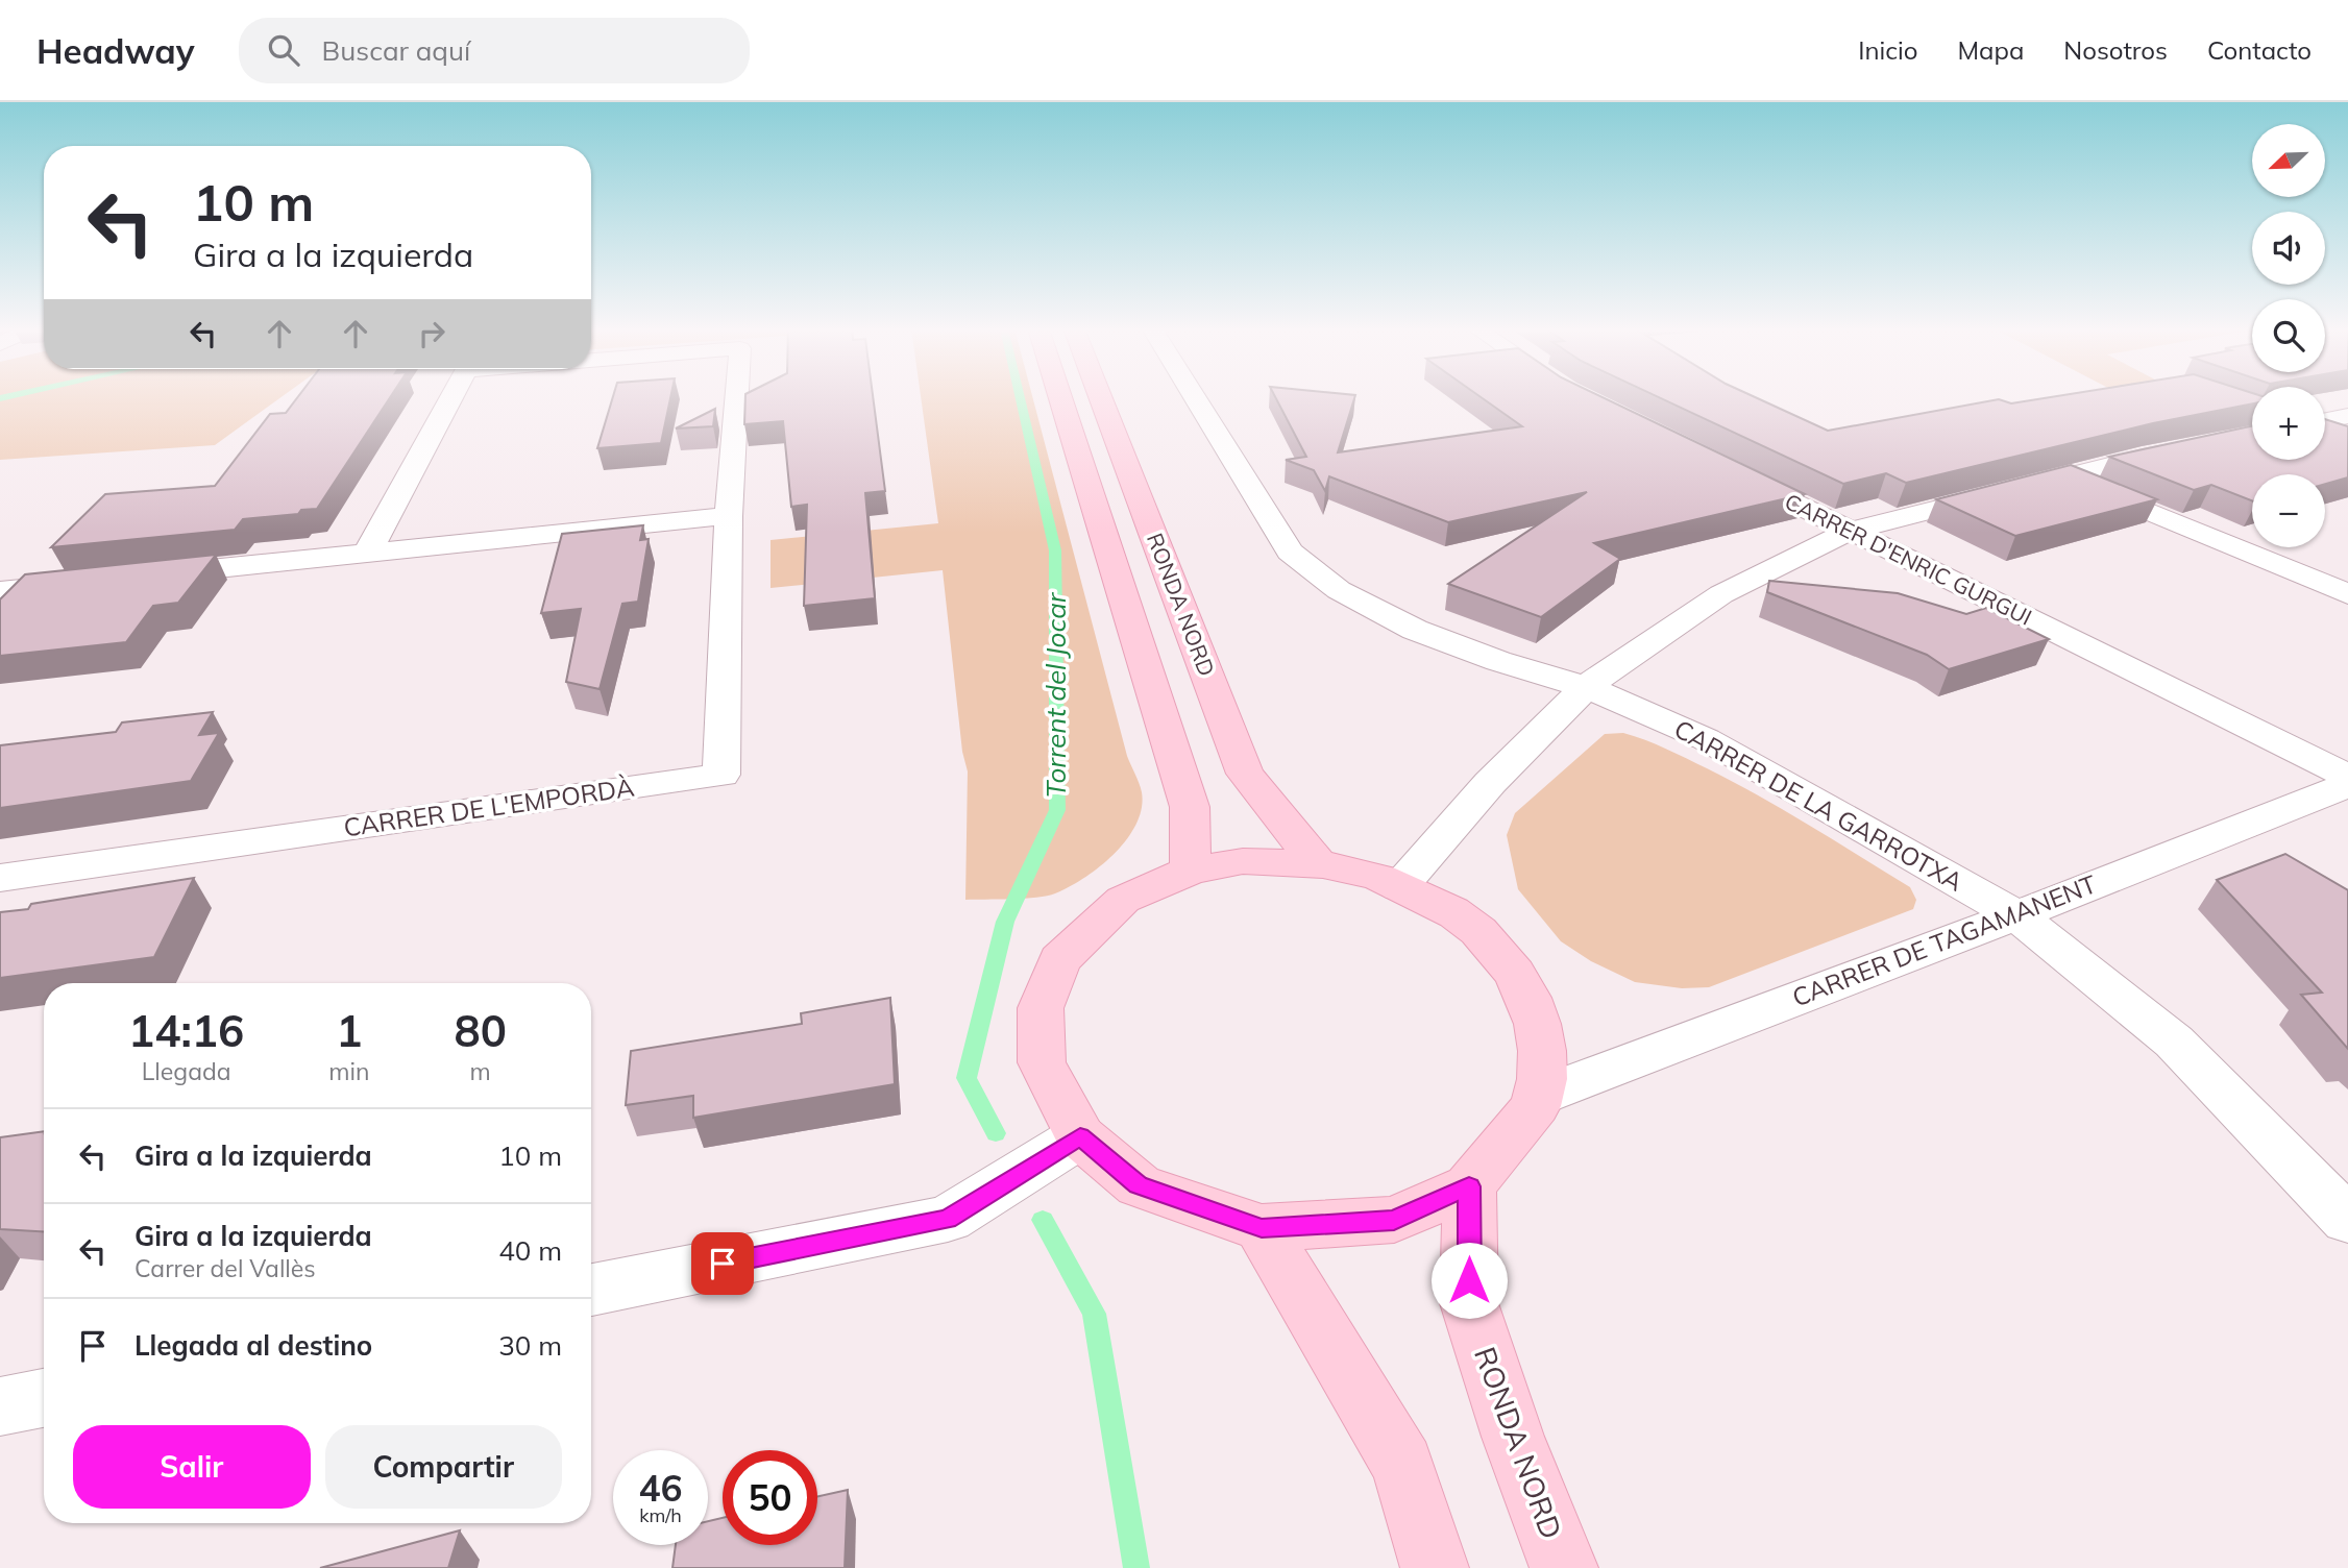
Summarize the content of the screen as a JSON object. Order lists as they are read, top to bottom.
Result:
{
  "streets": {
    "main road": ["RONDA NORD"],
    "street": [
      "CARRER D'ENRIC GURGUI",
      "CARRER DE LA GARROTXA",
      "CARRER DE L'EMPORDÀ",
      "CARRER DE TAGAMANENT"
    ]
  },
  "crossings": [
    ["CARRER DE LA GARROTXA", "CARRER DE TAGAMANENT"]
  ],
  "water": ["Torrent del Jocar"],
  "north": "bottom left",
  "page": {
    "header": "Headway",
    "search": "Buscar aquí",
    "nav": [
      "Inicio",
      "Mapa",
      "Nosotros",
      "Contacto"
    ],
    "map_buttons": ["+", "−"],
    "turn": ["10 m", "Gira a la izquierda"],
    "eta": [
      "14:16",
      "Llegada",
      "1",
      "min",
      "80",
      "m"
    ],
    "list": [
      {
        "name": "Gira a la izquierda",
        "value": "10 m"
      },
      {
        "name": "Gira a la izquierda",
        "note": "Carrer del Vallès",
        "value": "40 m"
      },
      {
        "name": "Llegada al destino",
        "value": "30 m"
      }
    ],
    "buttons": ["Salir", "Compartir"],
    "speed": "46 km/h",
    "limit": "50"
  }
}
